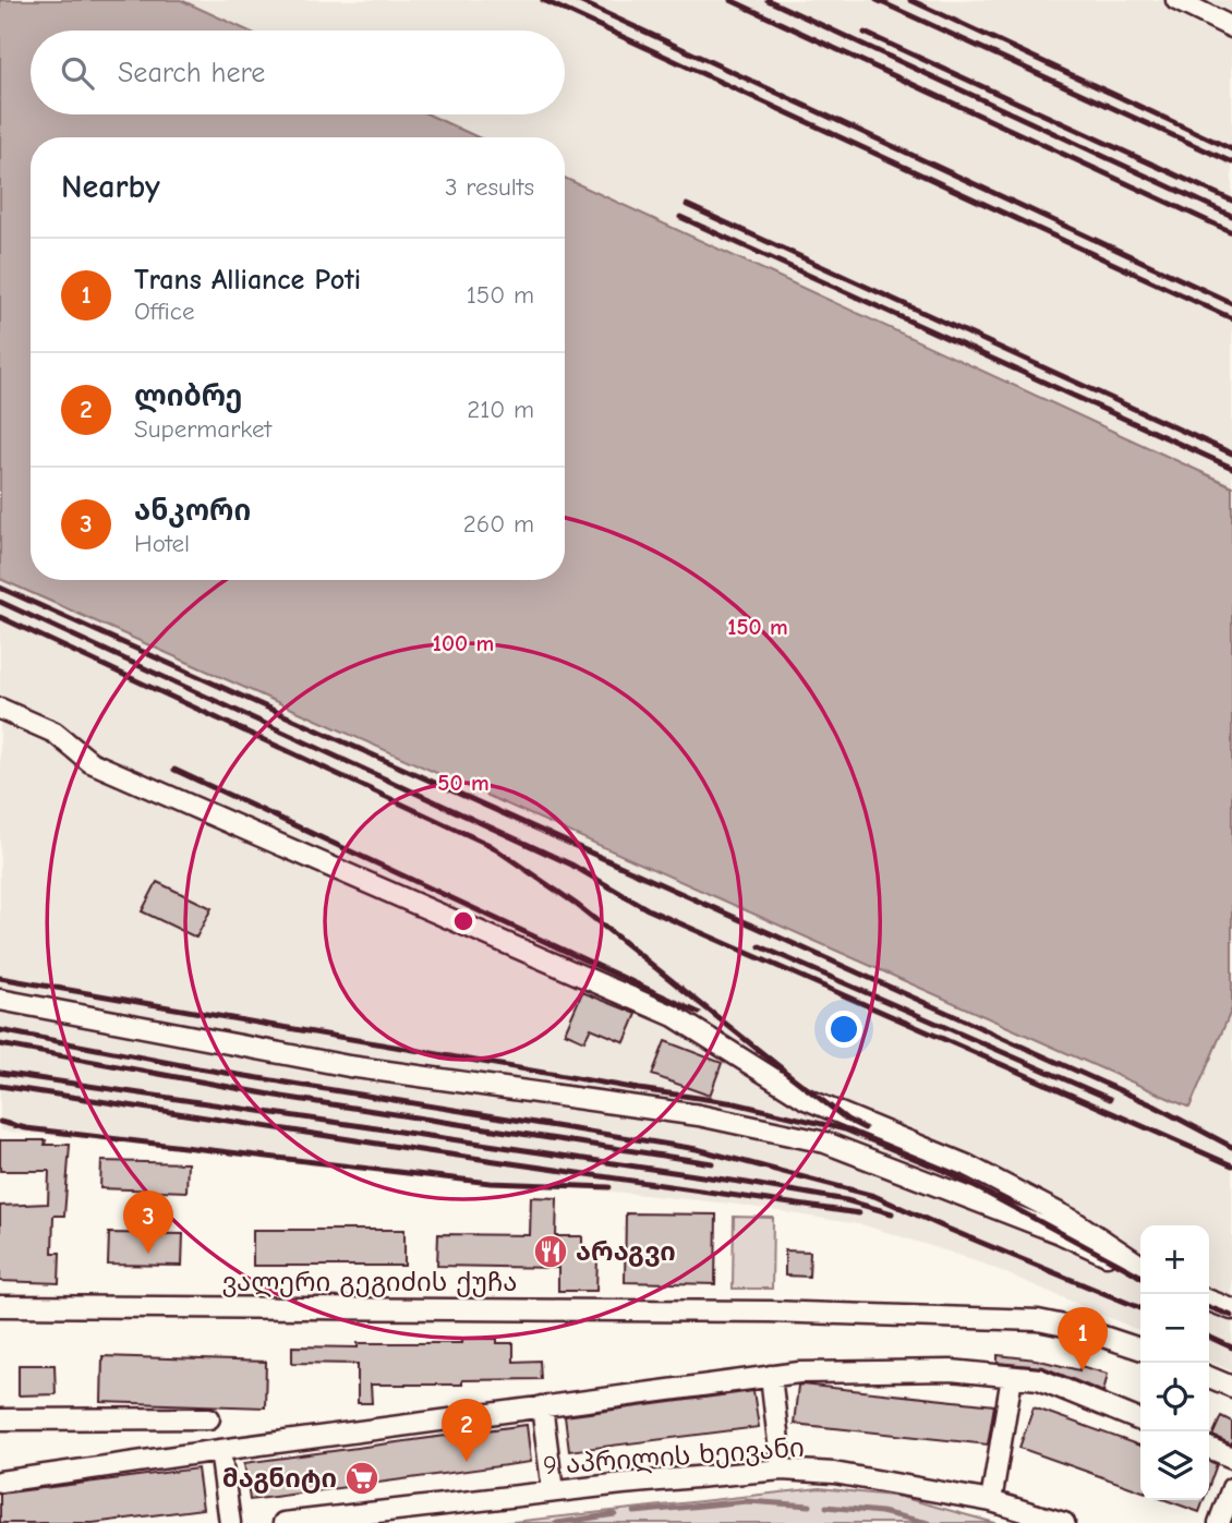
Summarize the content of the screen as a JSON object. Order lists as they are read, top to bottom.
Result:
{
  "streets": {
    "street": ["ვალერი გეგიძის ქუჩა", "9 აპრილის ხეივანი"]
  },
  "places": {
    "restaurant": ["არაგვი"],
    "supermarket": ["მაგნიტი"]
  },
  "page": {
    "search": "Search here",
    "heading": ["Nearby", "3 results"],
    "list": [
      {
        "mark": "1",
        "name": "Trans Alliance Poti",
        "note": "Office",
        "value": "150 m"
      },
      {
        "mark": "2",
        "name": "ლიბრე",
        "note": "Supermarket",
        "value": "210 m"
      },
      {
        "mark": "3",
        "name": "ანკორი",
        "note": "Hotel",
        "value": "260 m"
      }
    ],
    "pins": ["3", "1", "2"],
    "map_buttons": ["+", "−"]
  },
  "rings": ["150 m", "100 m", "50 m"]
}
